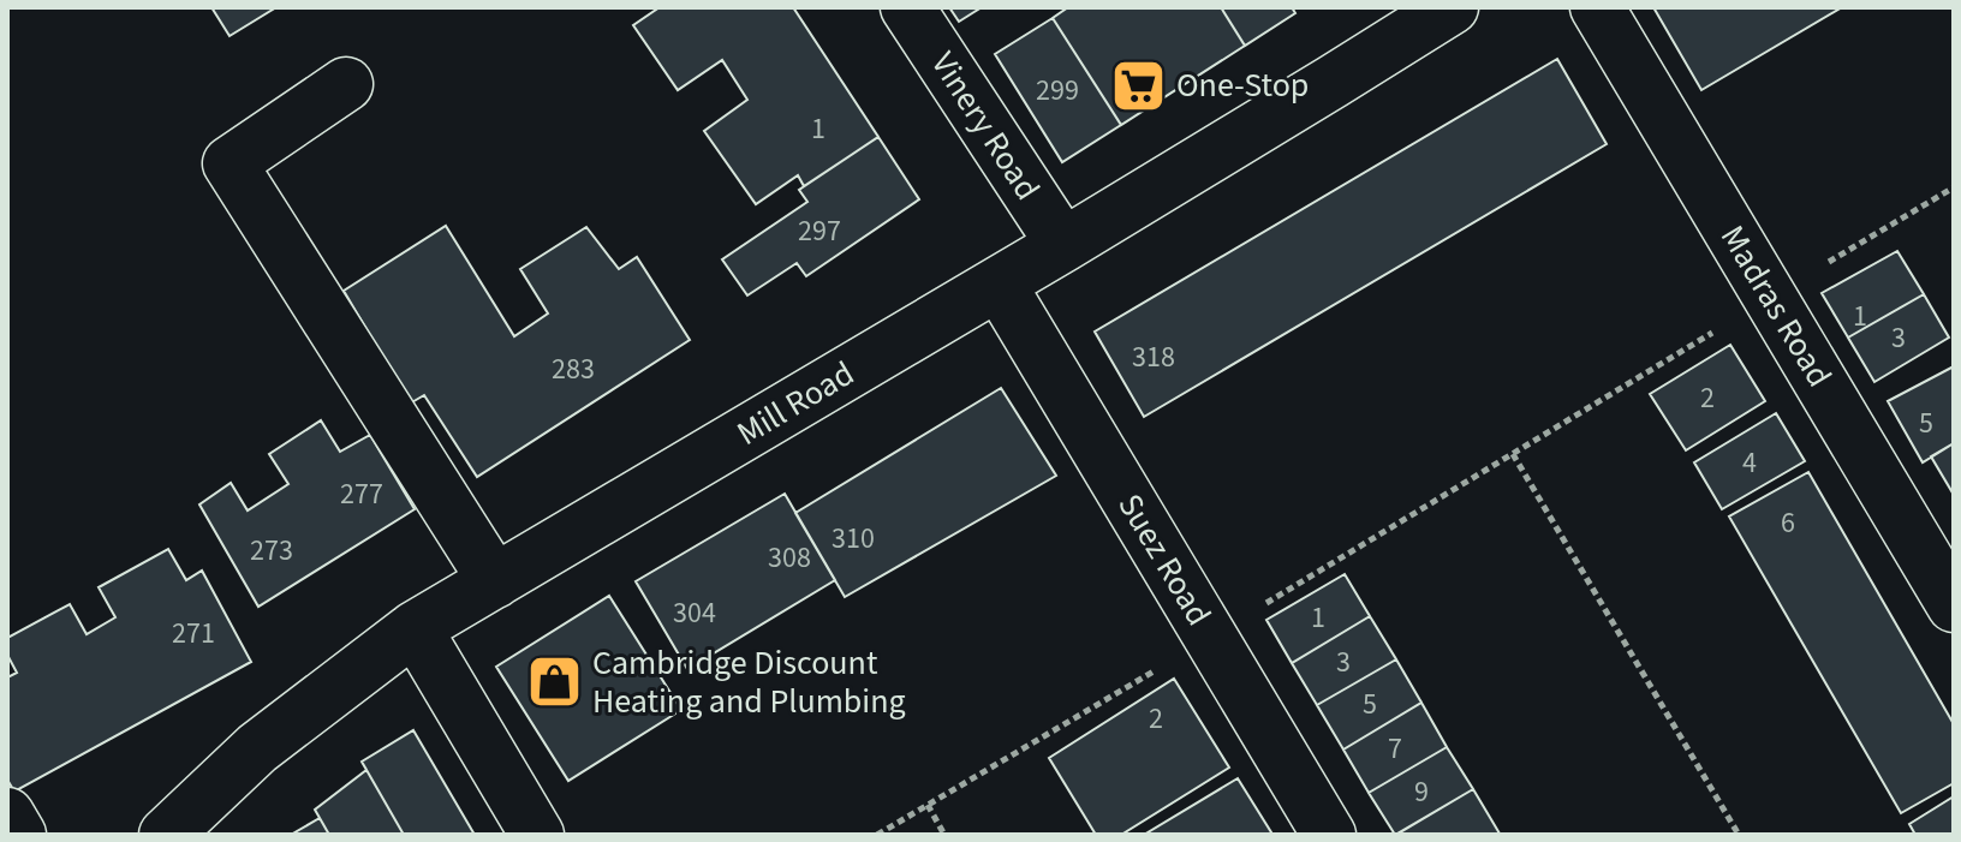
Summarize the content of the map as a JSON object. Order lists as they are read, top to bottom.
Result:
{
  "streets": {
    "street": [
      "Vinery Road",
      "Madras Road",
      "Mill Road",
      "Suez Road"
    ]
  },
  "crossings": [
    ["Vinery Road", "Mill Road"],
    ["Mill Road", "Suez Road"]
  ],
  "places": {
    "supermarket": ["One-Stop"],
    "shop": ["Cambridge Discount Heating and Plumbing"]
  },
  "house_numbers": [
    "299",
    "1",
    "297",
    "1",
    "3",
    "318",
    "283",
    "2",
    "5",
    "4",
    "277",
    "6",
    "310",
    "273",
    "308",
    "304",
    "1",
    "271",
    "3",
    "5",
    "2",
    "7",
    "9"
  ]
}
